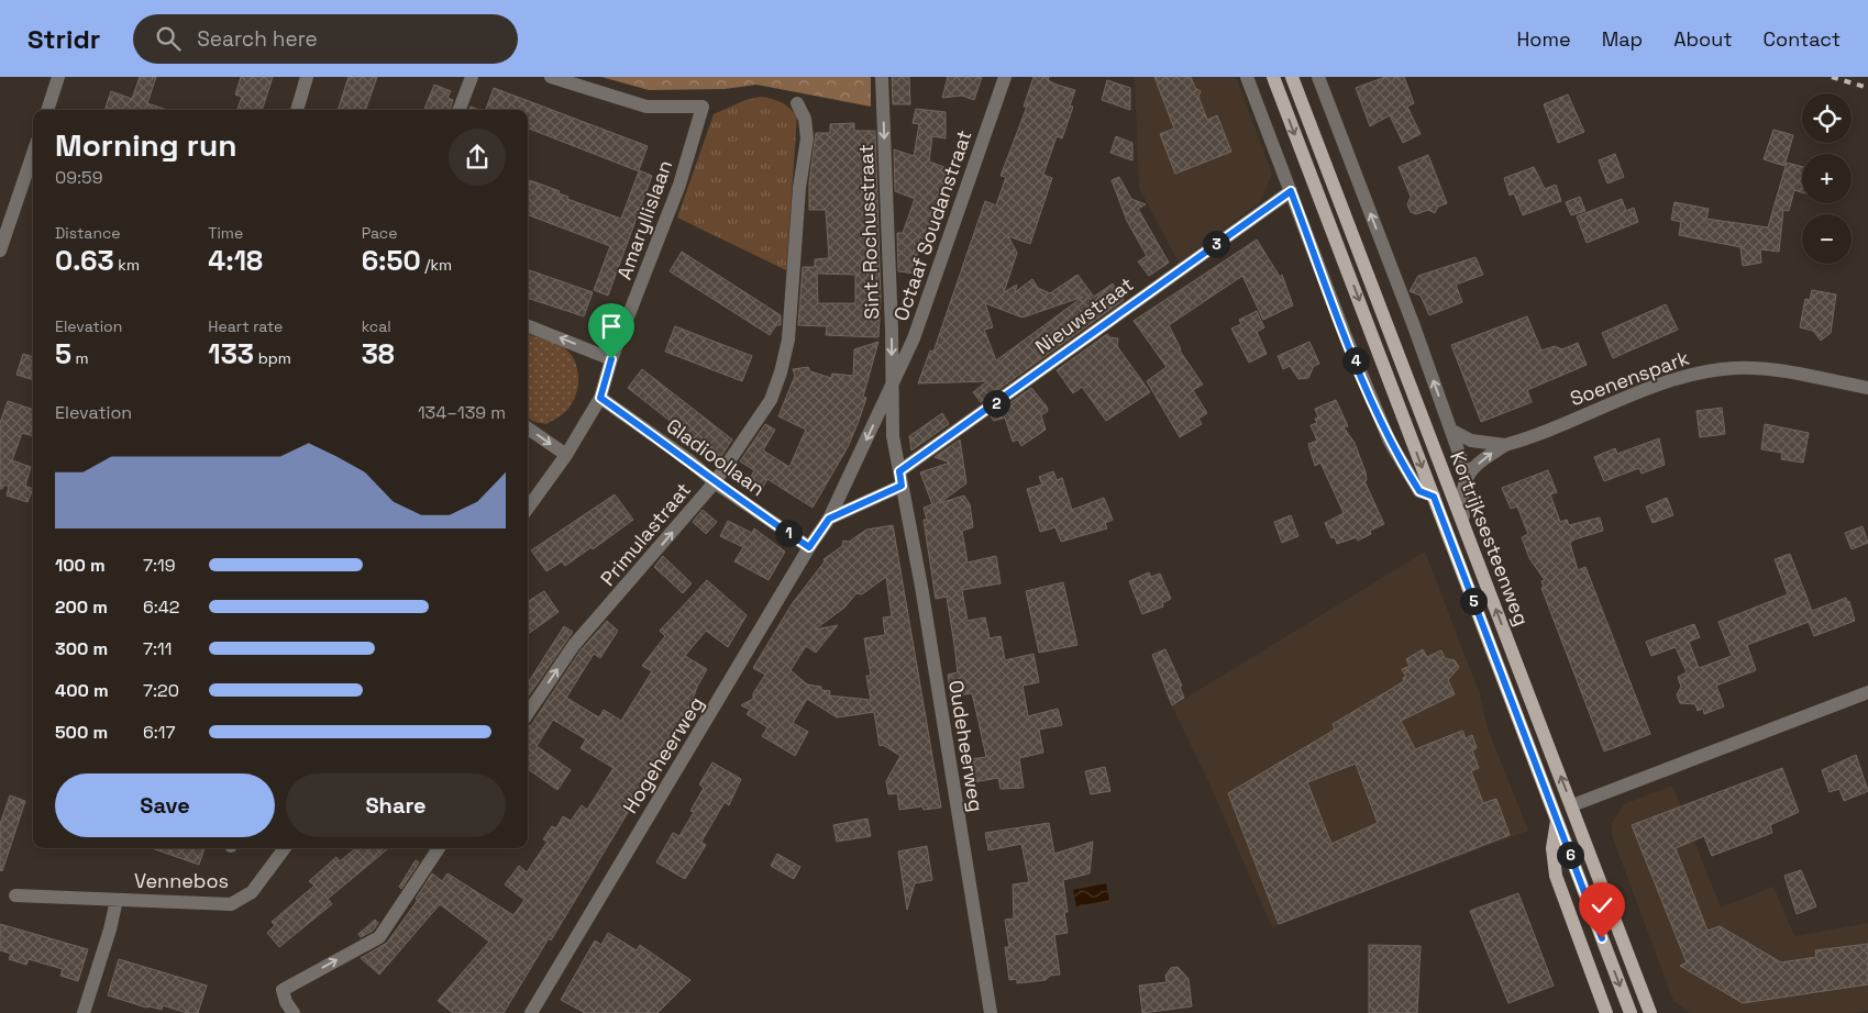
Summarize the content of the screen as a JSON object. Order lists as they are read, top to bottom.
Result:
{
  "streets": {
    "main road": ["Kortrijksesteenweg"],
    "street": [
      "Amaryllislaan",
      "Octaaf Soudanstraat",
      "Sint-Rochusstraat",
      "Nieuwstraat",
      "Soenenspark",
      "Gladioollaan",
      "Primulastraat",
      "Oudeheerweg",
      "Hogeheerweg",
      "Vennebos"
    ]
  },
  "crossings": [
    ["Amaryllislaan", "Gladioollaan"],
    ["Octaaf Soudanstraat", "Sint-Rochusstraat"],
    ["Octaaf Soudanstraat", "Hogeheerweg"],
    ["Sint-Rochusstraat", "Nieuwstraat"],
    ["Sint-Rochusstraat", "Oudeheerweg"],
    ["Nieuwstraat", "Kortrijksesteenweg"],
    ["Nieuwstraat", "Oudeheerweg"],
    ["Soenenspark", "Kortrijksesteenweg"],
    ["Gladioollaan", "Primulastraat"],
    ["Gladioollaan", "Hogeheerweg"]
  ],
  "one_way": ["Sint-Rochusstraat", "Primulastraat"],
  "page": {
    "header": "Stridr",
    "search": "Search here",
    "nav": [
      "Home",
      "Map",
      "About",
      "Contact"
    ],
    "map_buttons": ["+", "−"],
    "heading": ["Morning run", "09:59"],
    "stats": [
      ["Distance", "0.63 km"],
      ["Time", "4:18"],
      ["Pace", "6:50 /km"],
      ["Elevation", "5 m"],
      ["Heart rate", "133 bpm"],
      ["kcal", "38"]
    ],
    "pins": [
      "3",
      "4",
      "2",
      "1",
      "5",
      "6"
    ],
    "chart": ["Elevation", "134–139 m"],
    "list": [
      {
        "name": "100 m",
        "note": "7:19"
      },
      {
        "name": "200 m",
        "note": "6:42"
      },
      {
        "name": "300 m",
        "note": "7:11"
      },
      {
        "name": "400 m",
        "note": "7:20"
      },
      {
        "name": "500 m",
        "note": "6:17"
      }
    ],
    "buttons": ["Save", "Share"]
  }
}
